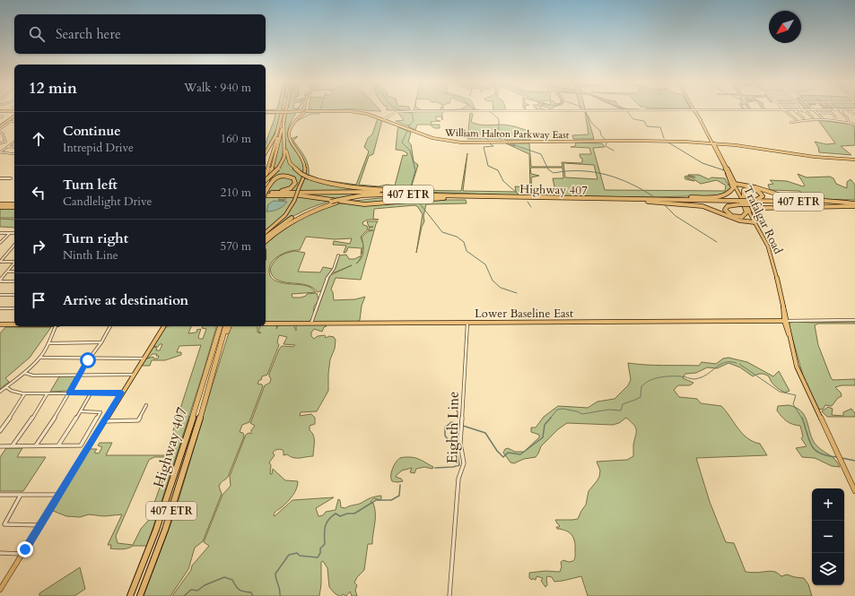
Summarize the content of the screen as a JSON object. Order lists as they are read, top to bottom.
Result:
{
  "streets": {
    "highway": ["Highway 407", "407 ETR"],
    "main road": ["William Halton Parkway East", "Trafalgar Road", "Lower Baseline East"],
    "street": ["Eighth Line"]
  },
  "crossings": [
    ["William Halton Parkway East", "Trafalgar Road"],
    ["Highway 407", "Trafalgar Road"],
    ["Trafalgar Road", "Lower Baseline East"],
    ["Lower Baseline East", "Eighth Line"]
  ],
  "north": "bottom left",
  "page": {
    "search": "Search here",
    "heading": ["12 min", "Walk · 940 m"],
    "list": [
      ["Continue", "Intrepid Drive", "160 m"],
      ["Turn left", "Candlelight Drive", "210 m"],
      ["Turn right", "Ninth Line", "570 m"],
      "Arrive at destination"
    ],
    "map_buttons": ["+", "−"]
  }
}
